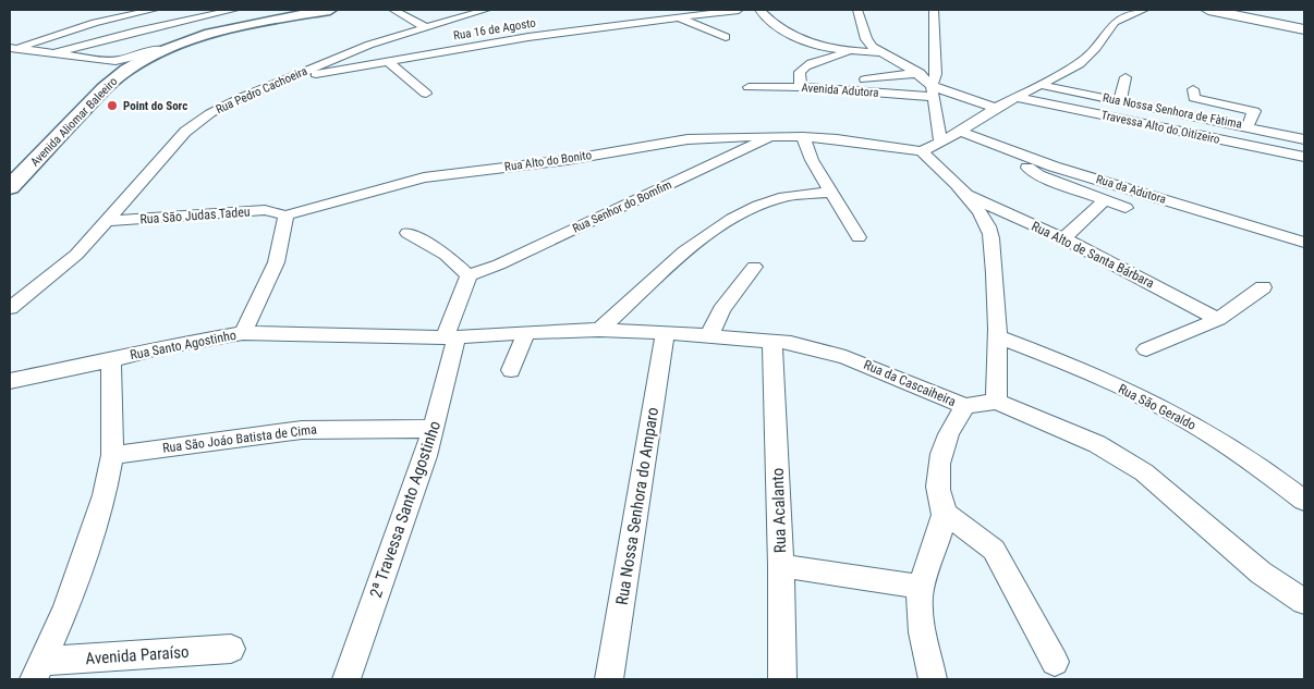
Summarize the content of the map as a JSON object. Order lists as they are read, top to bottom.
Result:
{
  "streets": {
    "main road": ["Avenida Aliomar Baleeiro"],
    "street": [
      "Rua 16 de Agosto",
      "Rua Pedro Cachoeira",
      "Avenida Adutora",
      "Rua Nossa Senhora de Fàtima",
      "Travessa Alto do Oitizeiro",
      "Rua Alto do Bonito",
      "Rua da Adutora",
      "Rua Senhor do Bomfim",
      "Rua São Judas Tadeu",
      "Rua Alto de Santa Bárbara",
      "Rua Santo Agostinho",
      "Rua da Cascaiheira",
      "Rua São Geraldo",
      "Rua São Joáo Batista de Cima",
      "Rua Nossa Senhora do Amparo",
      "2ª Travessa Santo Agostinho",
      "Rua Acalanto",
      "Avenida Paraíso"
    ]
  },
  "crossings": [
    ["Rua 16 de Agosto", "Rua Pedro Cachoeira"],
    ["Rua Pedro Cachoeira", "Rua São Judas Tadeu"],
    ["Rua Alto do Bonito", "Rua Senhor do Bomfim"],
    ["Rua Alto do Bonito", "Rua São Judas Tadeu"],
    ["Rua Santo Agostinho", "Rua da Cascaiheira"],
    ["Rua Santo Agostinho", "2ª Travessa Santo Agostinho"],
    ["Rua da Cascaiheira", "Rua Nossa Senhora do Amparo"],
    ["Rua da Cascaiheira", "2ª Travessa Santo Agostinho"],
    ["Rua da Cascaiheira", "Rua Acalanto"],
    ["Rua São Joáo Batista de Cima", "2ª Travessa Santo Agostinho"]
  ],
  "places": ["Point do Sorc"]
}
